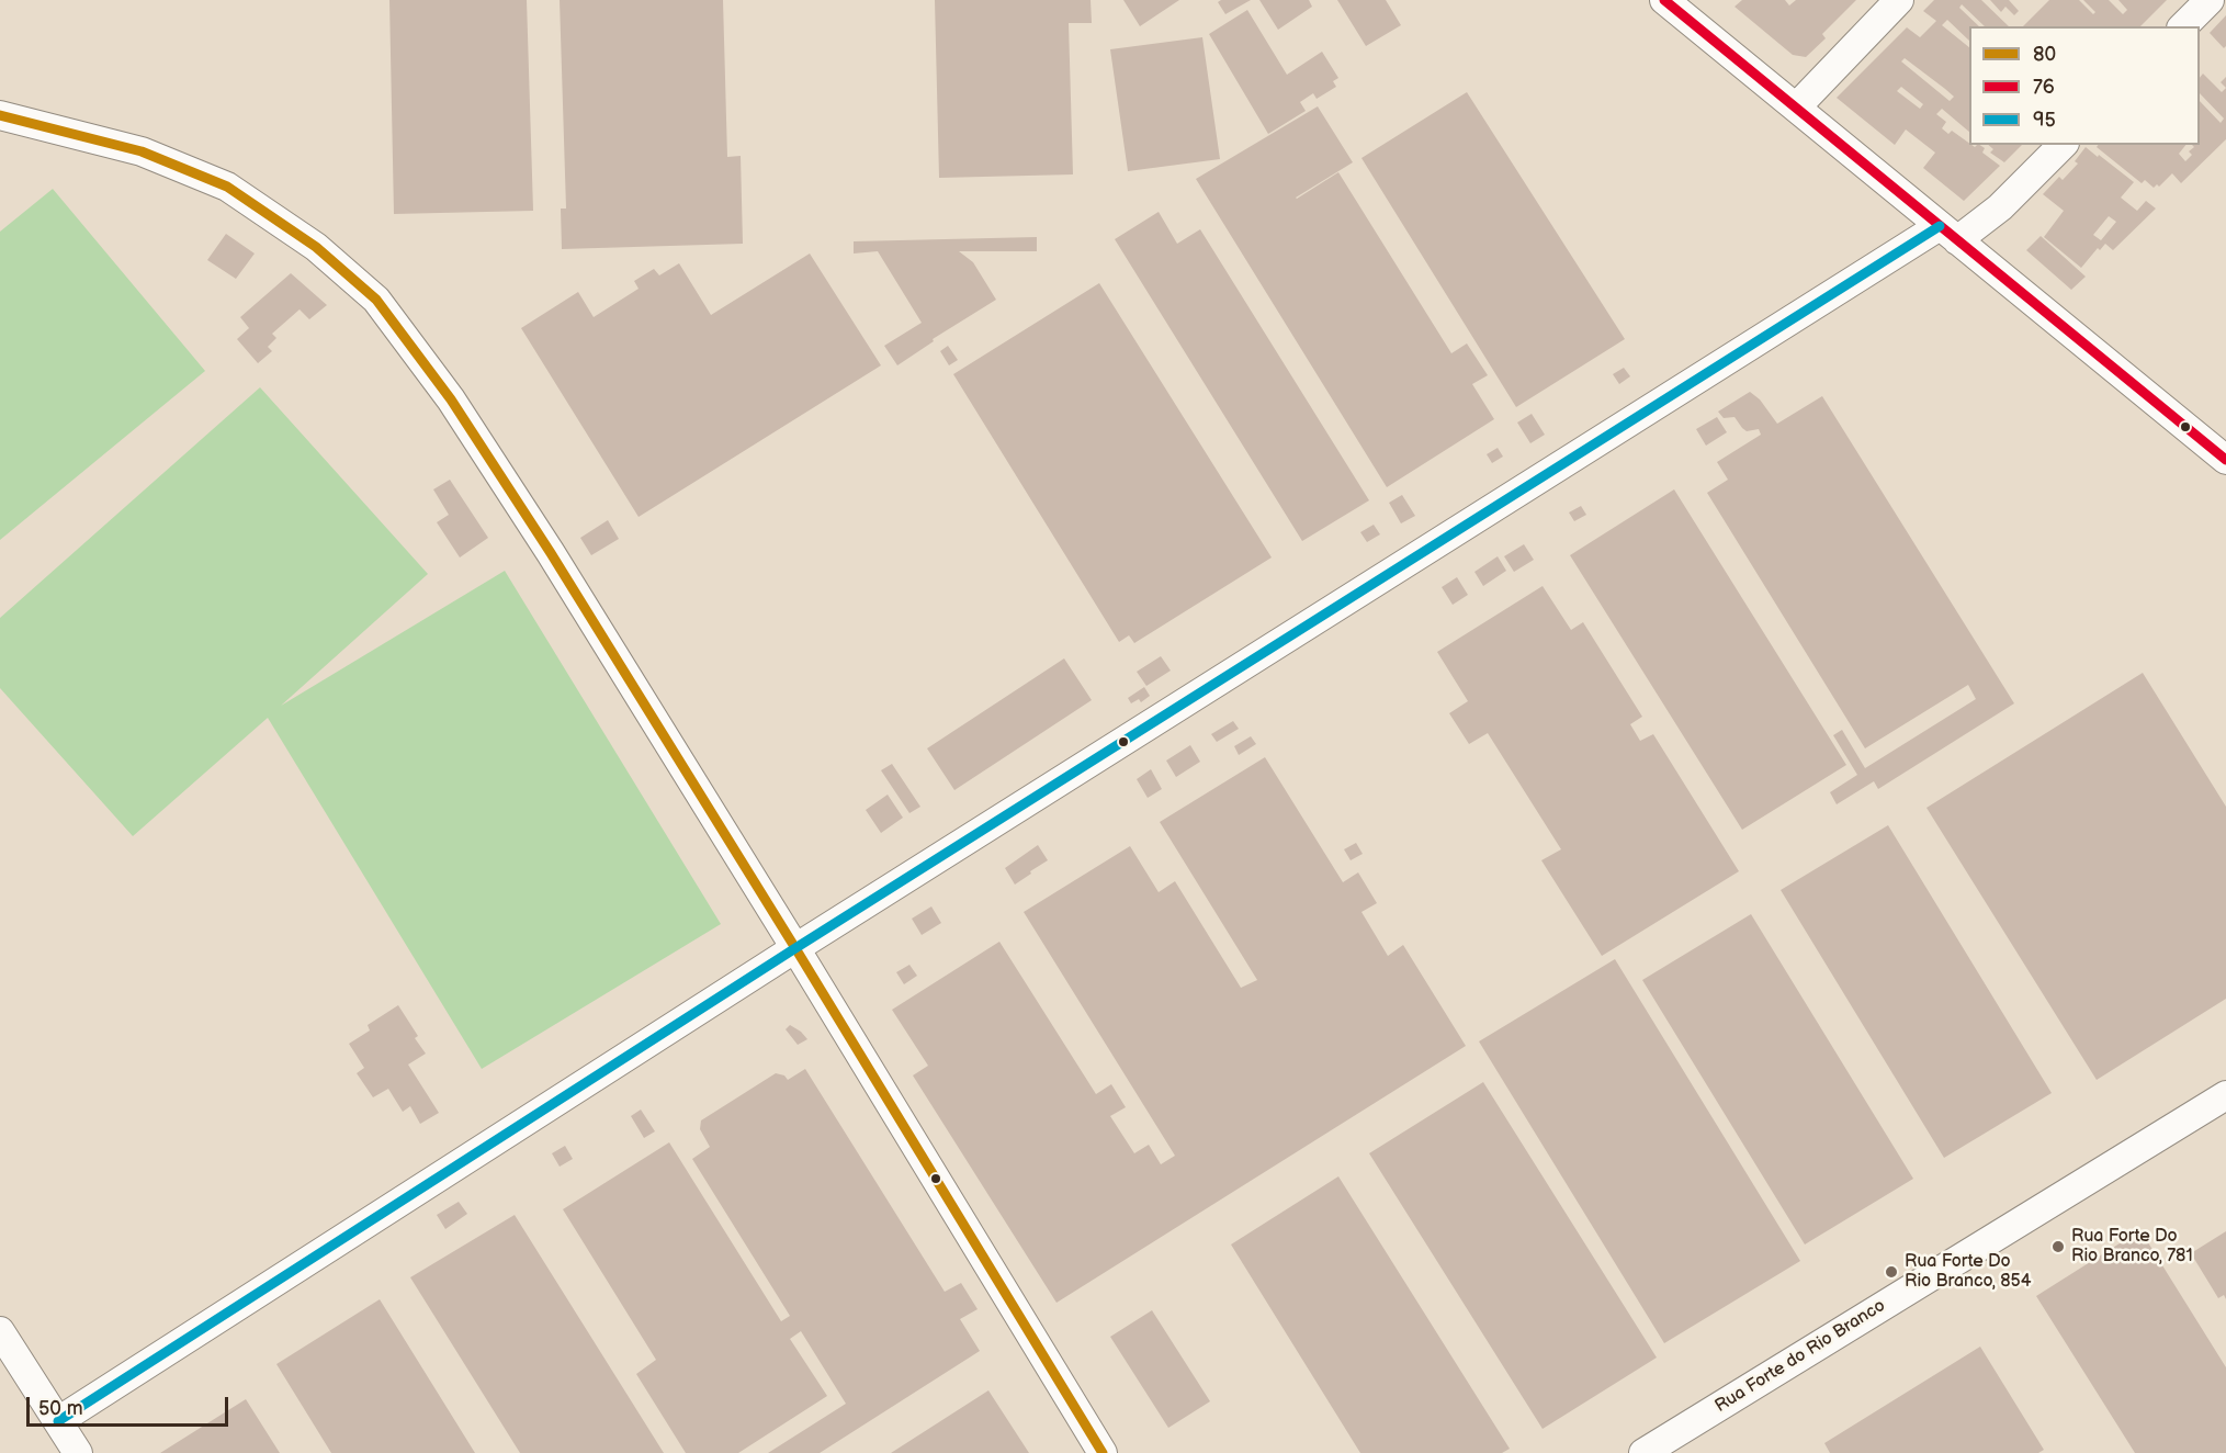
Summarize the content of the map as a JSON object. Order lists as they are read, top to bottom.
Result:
{
  "streets": {
    "street": ["Rua Forte do Rio Branco"]
  },
  "places": ["Rua Forte Do Rio Branco, 781", "Rua Forte Do Rio Branco, 854"],
  "lines": ["transit line 76", "transit line 80", "transit line 95"],
  "legend": ["80", "76", "95"],
  "scale_bar": "50 m"
}
